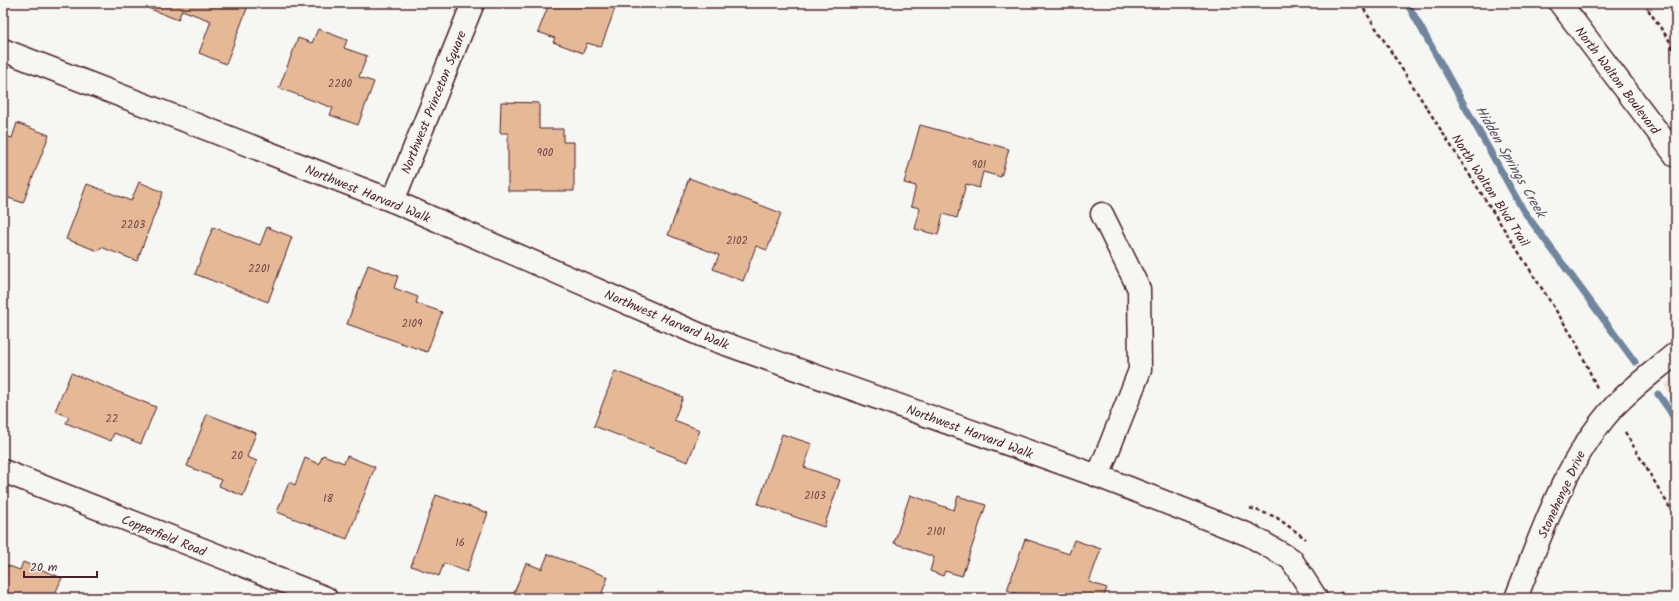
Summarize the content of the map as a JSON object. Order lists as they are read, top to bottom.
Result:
{
  "streets": {
    "street": [
      "North Walton Boulevard",
      "Northwest Princeton Square",
      "Northwest Harvard Walk",
      "Stonehenge Drive",
      "Copperfield Road"
    ],
    "path": ["North Walton Blvd Trail"]
  },
  "crossings": [
    ["Northwest Princeton Square", "Northwest Harvard Walk"]
  ],
  "water": ["Hidden Springs Creek"],
  "house_numbers": [
    "2200",
    "900",
    "901",
    "2203",
    "2102",
    "2201",
    "2109",
    "22",
    "20",
    "2103",
    "18",
    "2101",
    "16"
  ],
  "scale_bar": "20 m"
}
